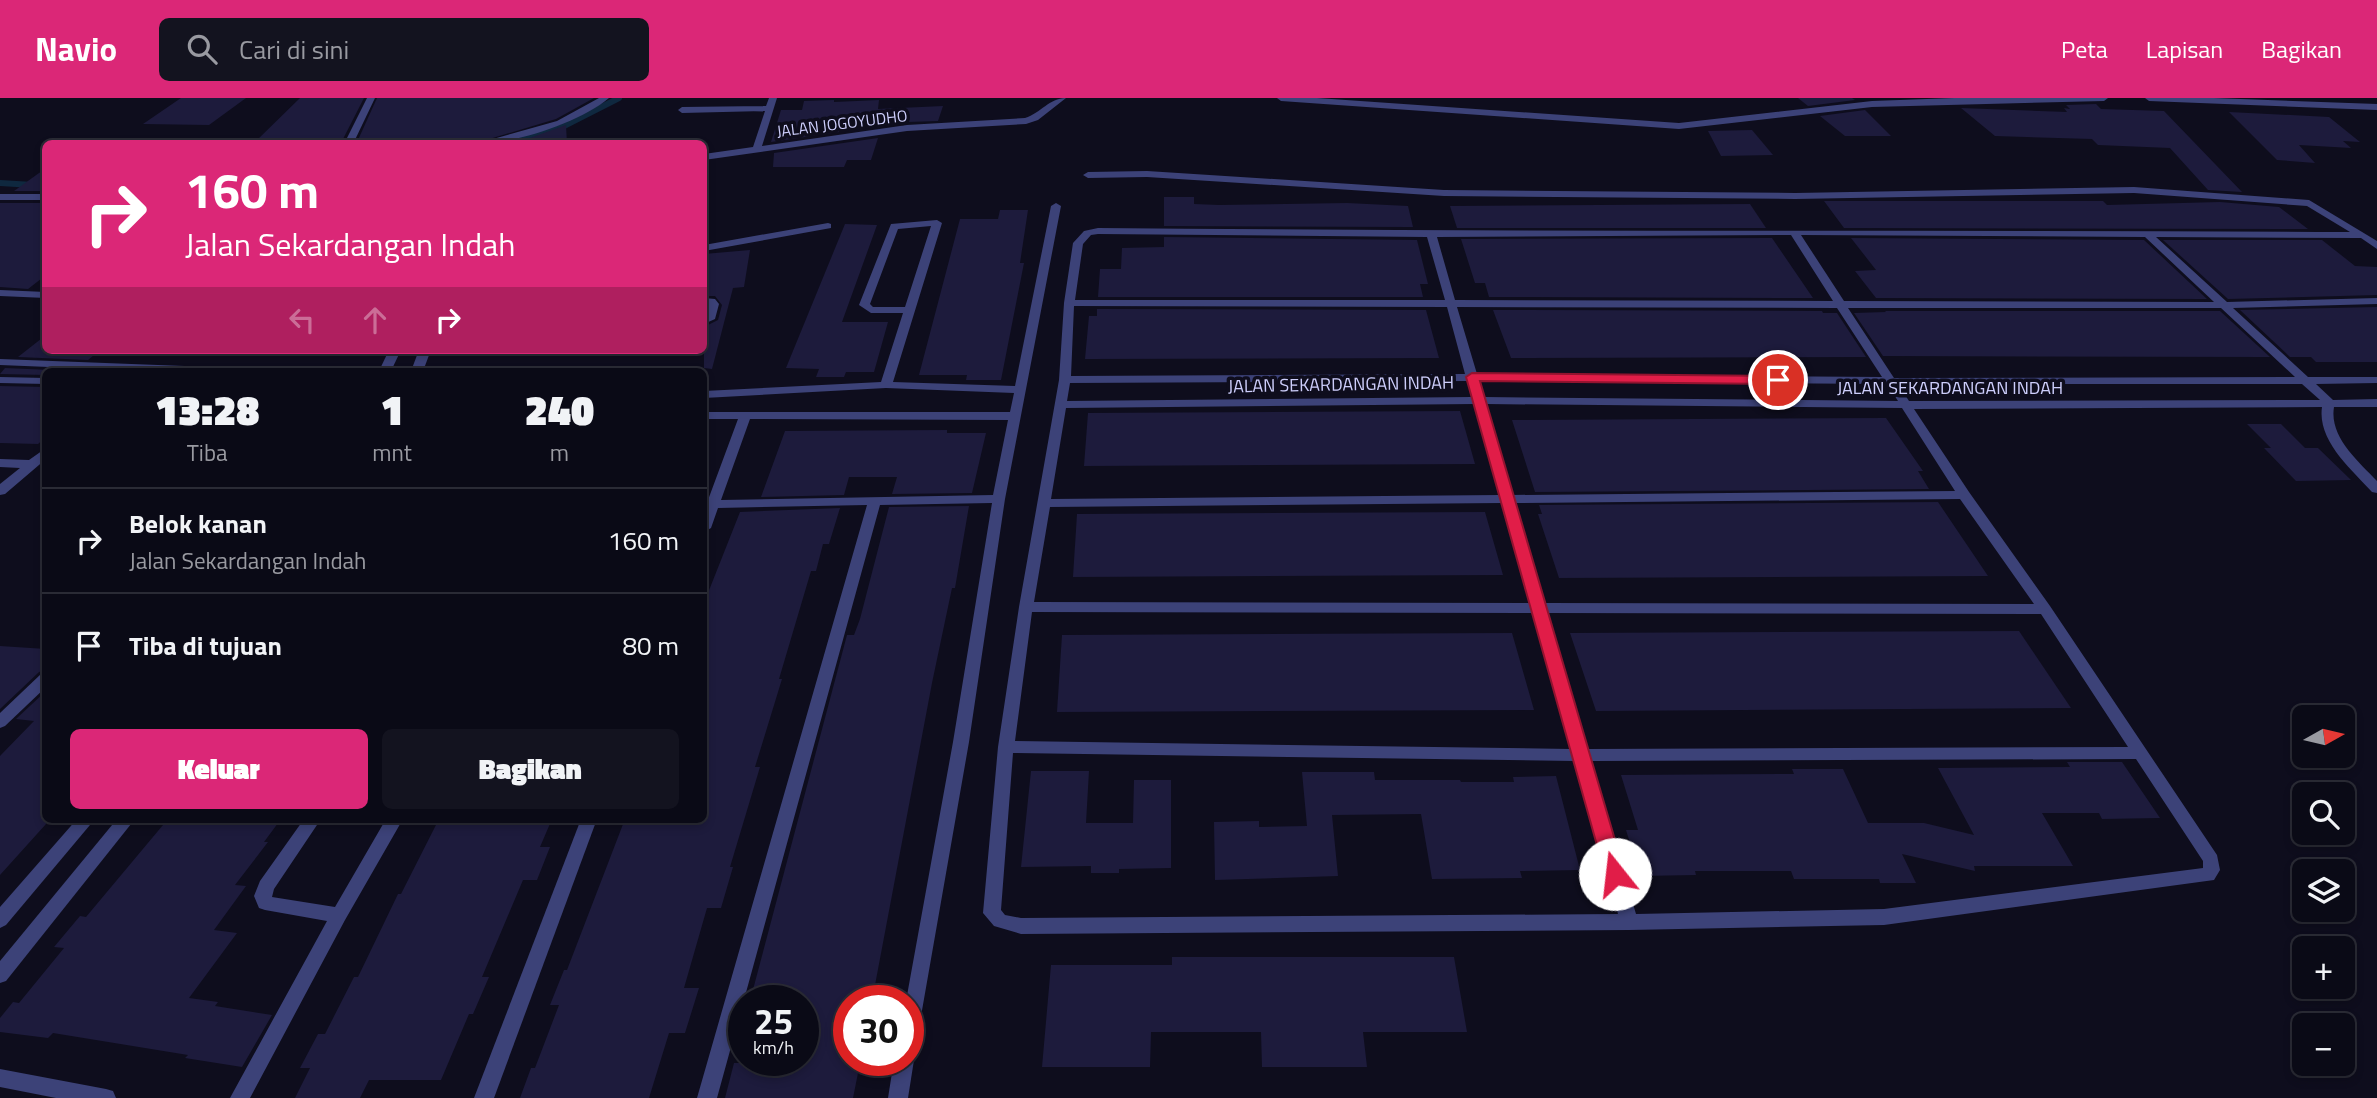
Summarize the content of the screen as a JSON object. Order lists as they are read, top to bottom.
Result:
{
  "streets": {
    "street": ["JALAN JOGOYUDHO", "JALAN SEKARDANGAN INDAH"]
  },
  "north": "right",
  "page": {
    "header": "Navio",
    "search": "Cari di sini",
    "nav": ["Peta", "Lapisan", "Bagikan"],
    "turn": ["160 m", "Jalan Sekardangan Indah"],
    "eta": [
      "13:28",
      "Tiba",
      "1",
      "mnt",
      "240",
      "m"
    ],
    "list": [
      {
        "name": "Belok kanan",
        "note": "Jalan Sekardangan Indah",
        "value": "160 m"
      },
      {
        "name": "Tiba di tujuan",
        "value": "80 m"
      }
    ],
    "map_buttons": ["+", "−"],
    "buttons": ["Keluar", "Bagikan"],
    "speed": "25 km/h",
    "limit": "30"
  }
}
